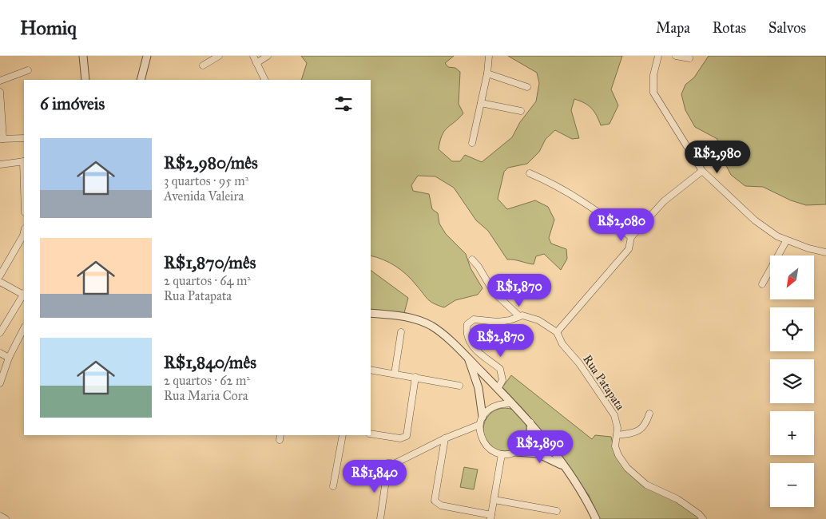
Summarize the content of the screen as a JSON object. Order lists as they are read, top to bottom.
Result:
{
  "streets": {
    "street": ["Rua Patapata"]
  },
  "north": "bottom left",
  "page": {
    "header": "Homiq",
    "nav": ["Mapa", "Rotas", "Salvos"],
    "heading": "6 imóveis",
    "list": [
      {
        "name": "R$2,980/mês",
        "note": "3 quartos · 95 m² · Avenida Valeira"
      },
      {
        "name": "R$1,870/mês",
        "note": "2 quartos · 64 m² · Rua Patapata"
      },
      {
        "name": "R$1,840/mês",
        "note": "2 quartos · 62 m² · Rua Maria Cora"
      }
    ],
    "price": [
      "R$2,980",
      "R$2,080",
      "R$1,870",
      "R$2,870",
      "R$2,890",
      "R$1,840"
    ],
    "map_buttons": ["+", "−"]
  }
}
